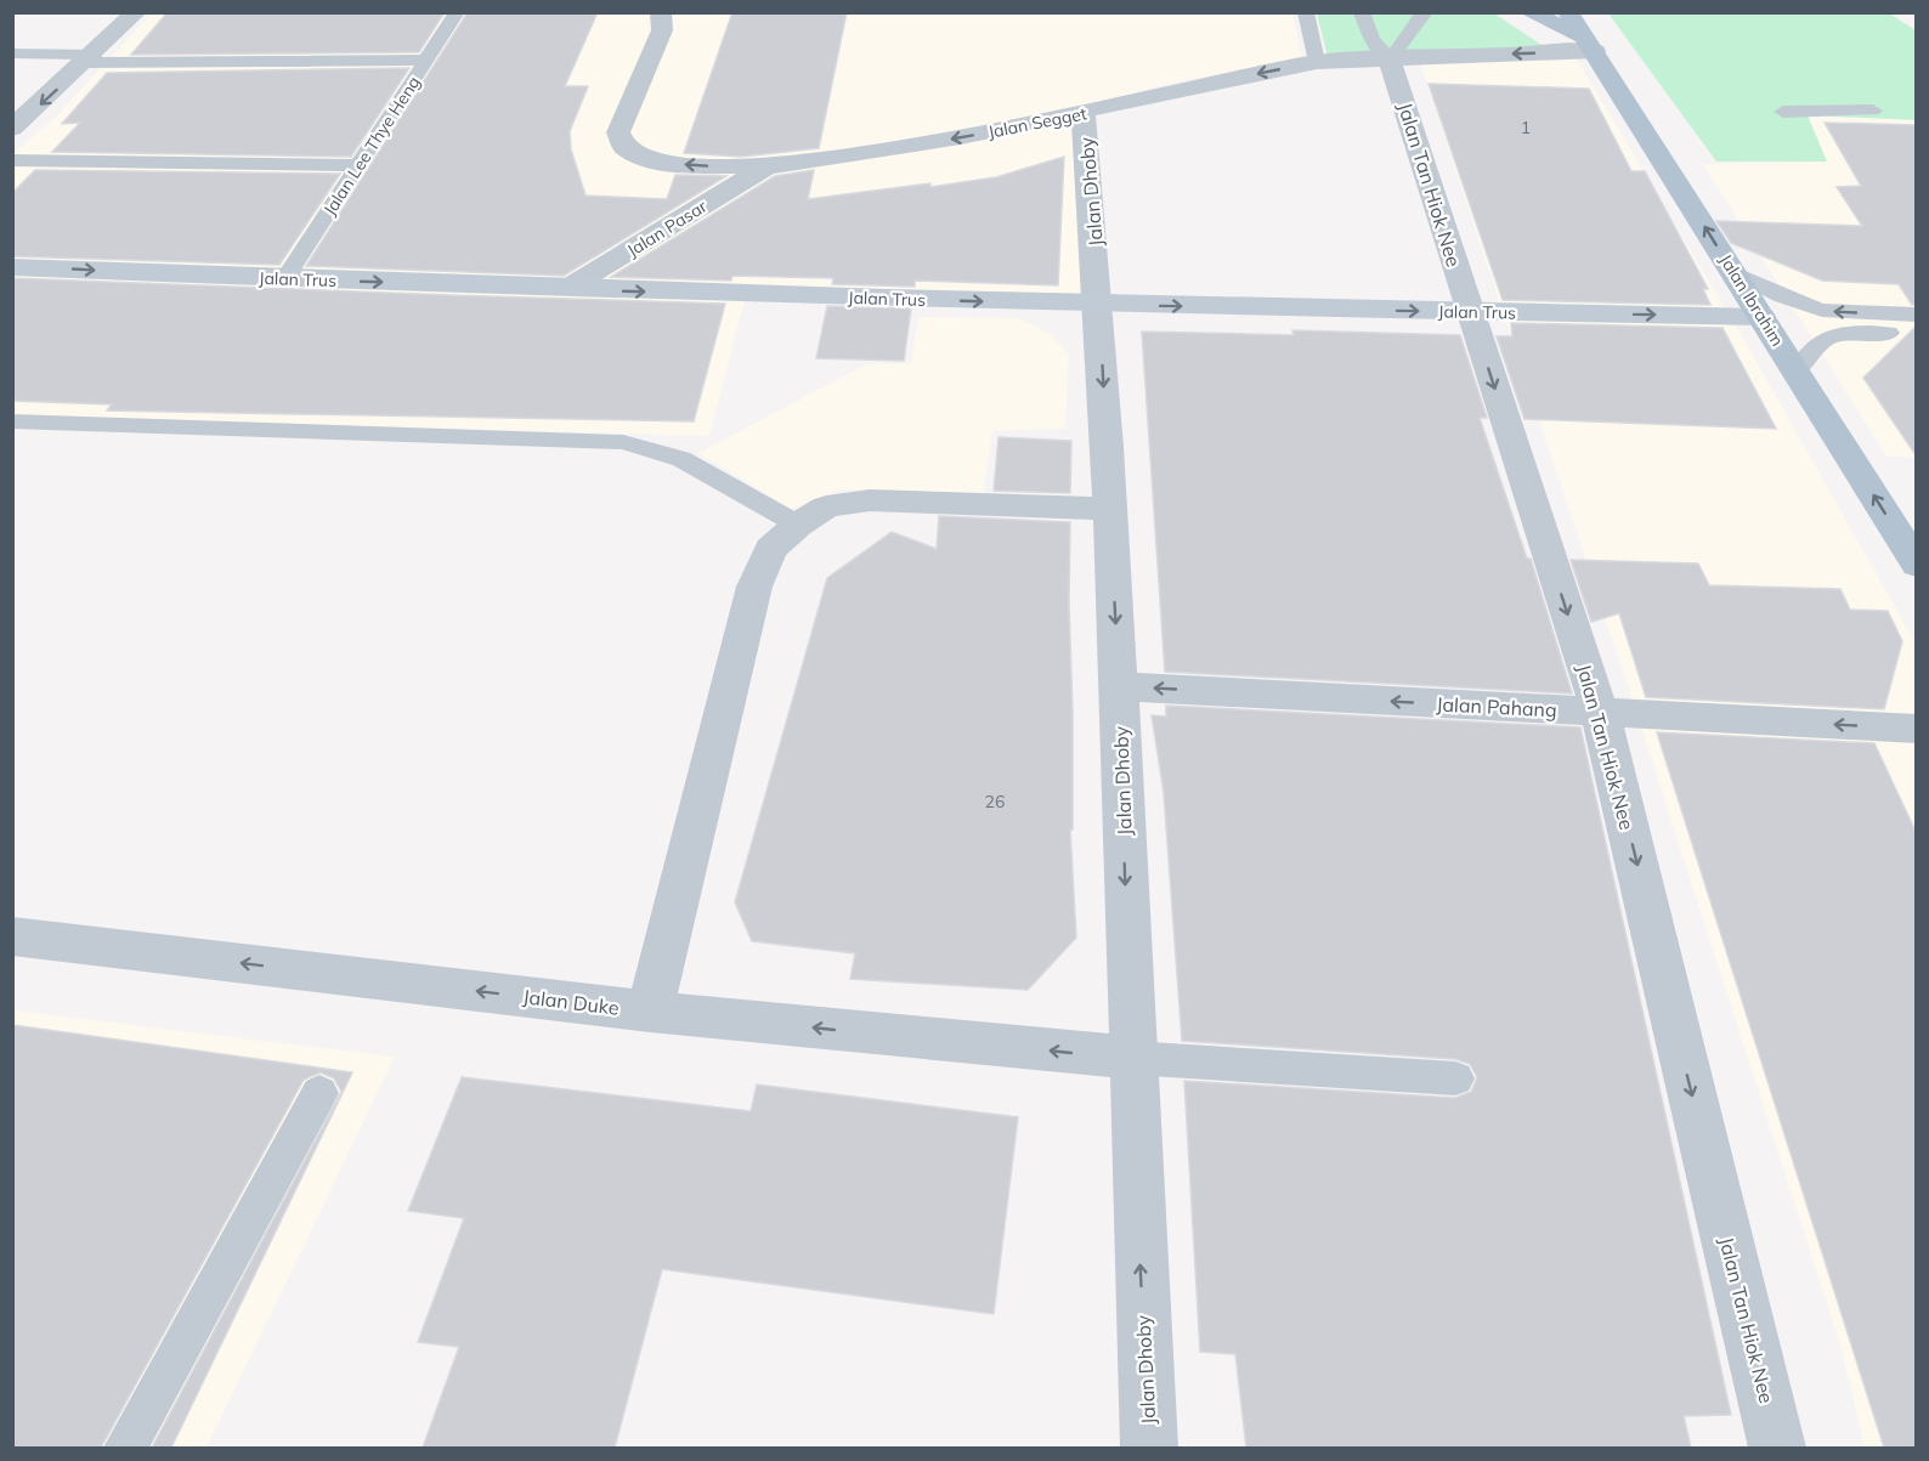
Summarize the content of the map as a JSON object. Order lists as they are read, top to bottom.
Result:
{
  "streets": {
    "main road": ["Jalan Ibrahim"],
    "street": [
      "Jalan Segget",
      "Jalan Tan Hiok Nee",
      "Jalan Dhoby",
      "Jalan Pasar",
      "Jalan Trus",
      "Jalan Pahang",
      "Jalan Duke"
    ],
    "lane": ["Jalan Lee Thye Heng"]
  },
  "crossings": [
    ["Jalan Segget", "Jalan Tan Hiok Nee"],
    ["Jalan Segget", "Jalan Dhoby"],
    ["Jalan Segget", "Jalan Pasar"],
    ["Jalan Segget", "Jalan Ibrahim"],
    ["Jalan Lee Thye Heng", "Jalan Trus"],
    ["Jalan Tan Hiok Nee", "Jalan Trus"],
    ["Jalan Tan Hiok Nee", "Jalan Pahang"],
    ["Jalan Dhoby", "Jalan Trus"],
    ["Jalan Dhoby", "Jalan Pahang"],
    ["Jalan Dhoby", "Jalan Duke"],
    ["Jalan Pasar", "Jalan Trus"],
    ["Jalan Trus", "Jalan Ibrahim"]
  ],
  "one_way": [
    "Jalan Segget",
    "Jalan Tan Hiok Nee",
    "Jalan Trus",
    "Jalan Ibrahim",
    "Jalan Pahang",
    "Jalan Duke"
  ],
  "house_numbers": ["1", "26"]
}
